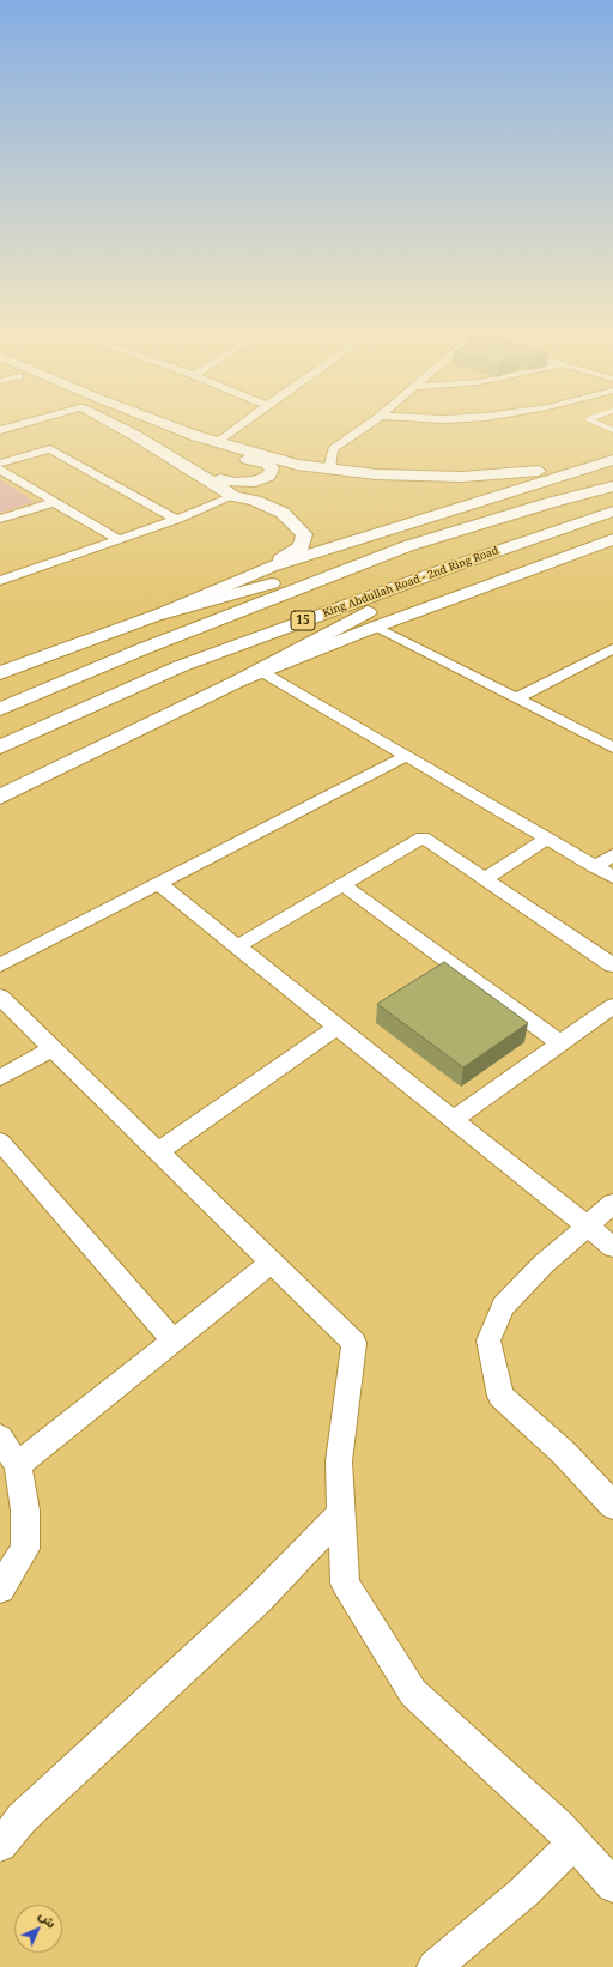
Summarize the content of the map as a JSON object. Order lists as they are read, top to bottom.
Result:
{
  "streets": {
    "main road": ["King Abdullah Road - 2nd Ring Road", "15"]
  },
  "north": "top right"
}
